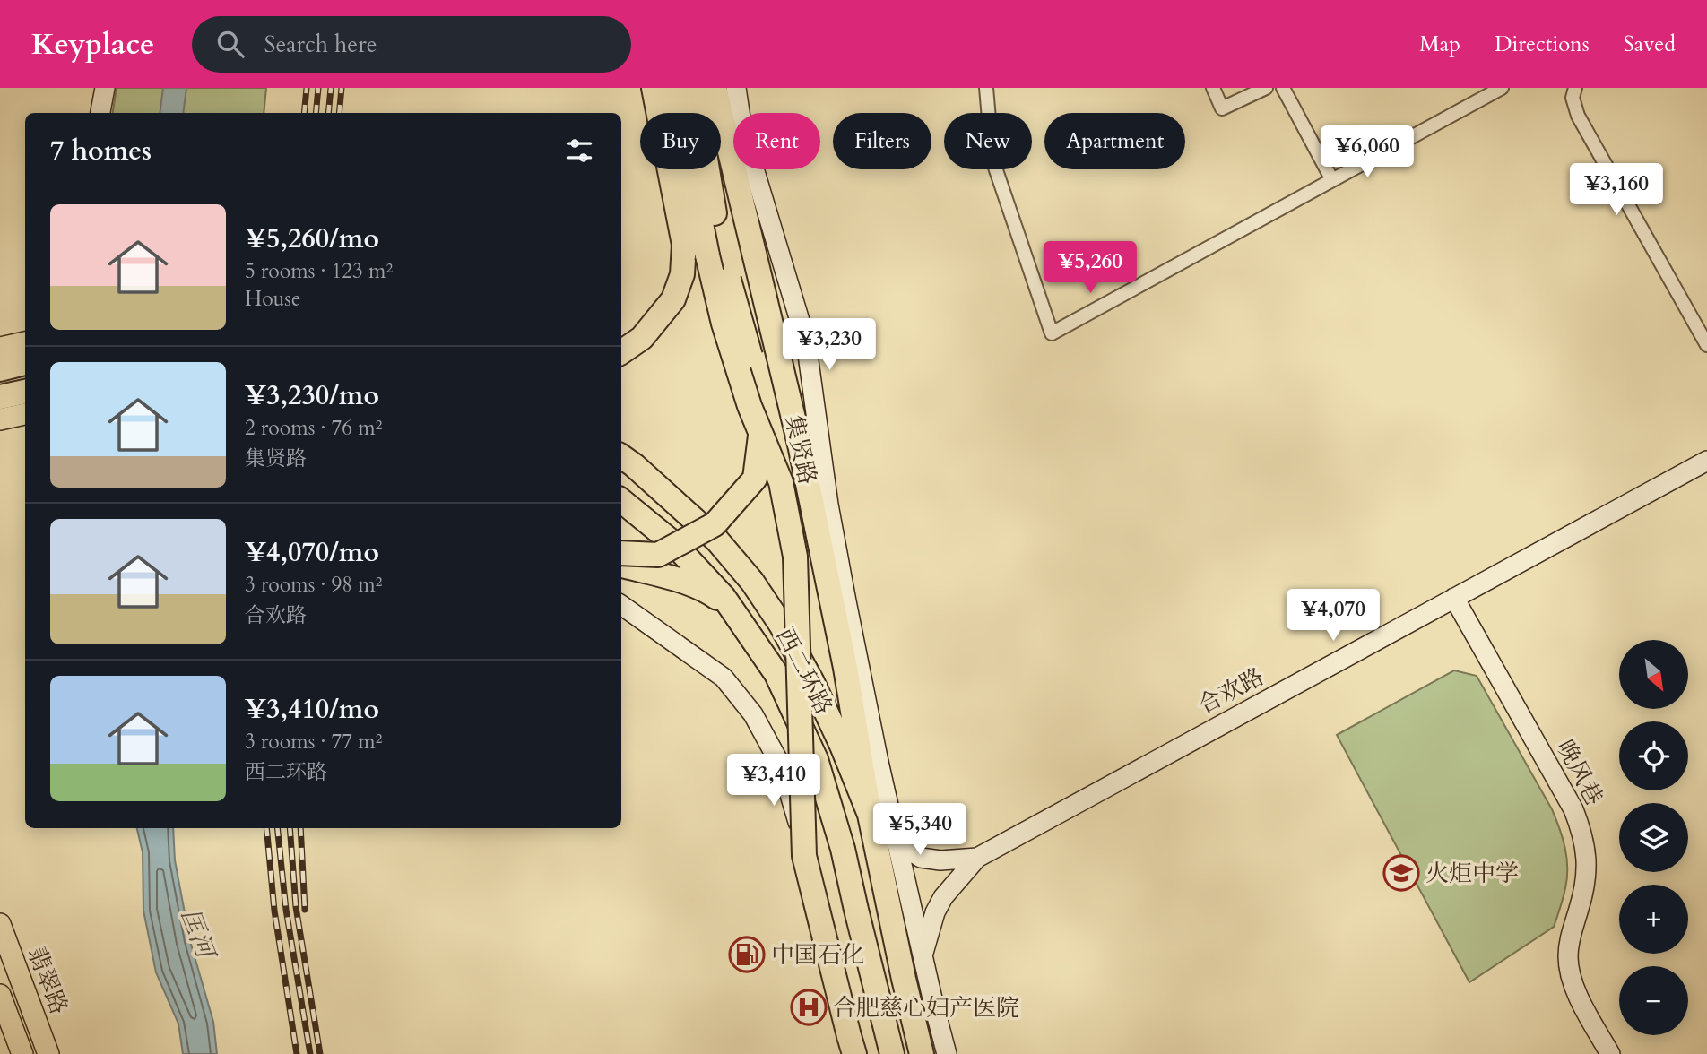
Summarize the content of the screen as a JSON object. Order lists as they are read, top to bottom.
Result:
{
  "streets": {
    "highway": ["集贤路", "西二环路"],
    "main road": ["翡翠路"],
    "street": ["合欢路", "晚风巷"]
  },
  "crossings": [
    ["集贤路", "西二环路"],
    ["合欢路", "晚风巷"]
  ],
  "water": ["匡河"],
  "places": {
    "school or university": ["火炬中学"],
    "fuel station": ["中国石化"],
    "hospital": ["合肥慈心妇产医院"]
  },
  "north": "bottom right",
  "page": {
    "header": "Keyplace",
    "search": "Search here",
    "nav": ["Map", "Directions", "Saved"],
    "chip": [
      "Buy",
      "Rent",
      "Filters",
      "New",
      "Apartment"
    ],
    "heading": "7 homes",
    "price": [
      "¥6,060",
      "¥3,160",
      "¥5,260",
      "¥3,230",
      "¥4,070",
      "¥3,410",
      "¥5,340"
    ],
    "list": [
      {
        "name": "¥5,260/mo",
        "note": "5 rooms · 123 m² · House"
      },
      {
        "name": "¥3,230/mo",
        "note": "2 rooms · 76 m² · 集贤路"
      },
      {
        "name": "¥4,070/mo",
        "note": "3 rooms · 98 m² · 合欢路"
      },
      {
        "name": "¥3,410/mo",
        "note": "3 rooms · 77 m² · 西二环路"
      }
    ],
    "map_buttons": ["+", "−"]
  }
}
